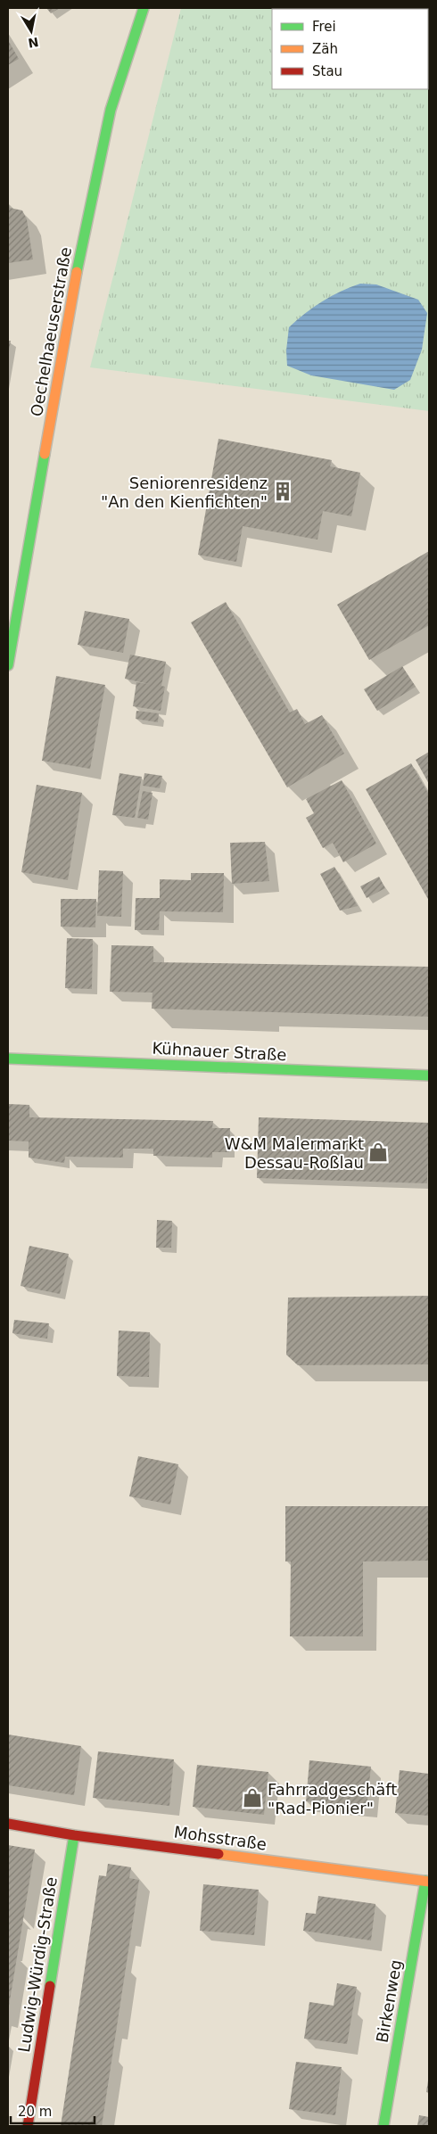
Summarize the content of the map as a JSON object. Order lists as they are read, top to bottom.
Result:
{
  "streets": {
    "street": [
      "Oechelhaeuserstraße",
      "Kühnauer Straße",
      "Mohsstraße",
      "Ludwig-Würdig-Straße",
      "Birkenweg"
    ]
  },
  "crossings": [
    ["Mohsstraße", "Ludwig-Würdig-Straße"],
    ["Mohsstraße", "Birkenweg"]
  ],
  "places": {
    "building": ["Seniorenresidenz \"An den Kienfichten\""],
    "shop": ["W&M Malermarkt Dessau-Roßlau", "Fahrradgeschäft \"Rad-Pionier\""]
  },
  "legend": ["Frei", "Zäh", "Stau"],
  "scale_bar": "20 m",
  "north": "bottom"
}
